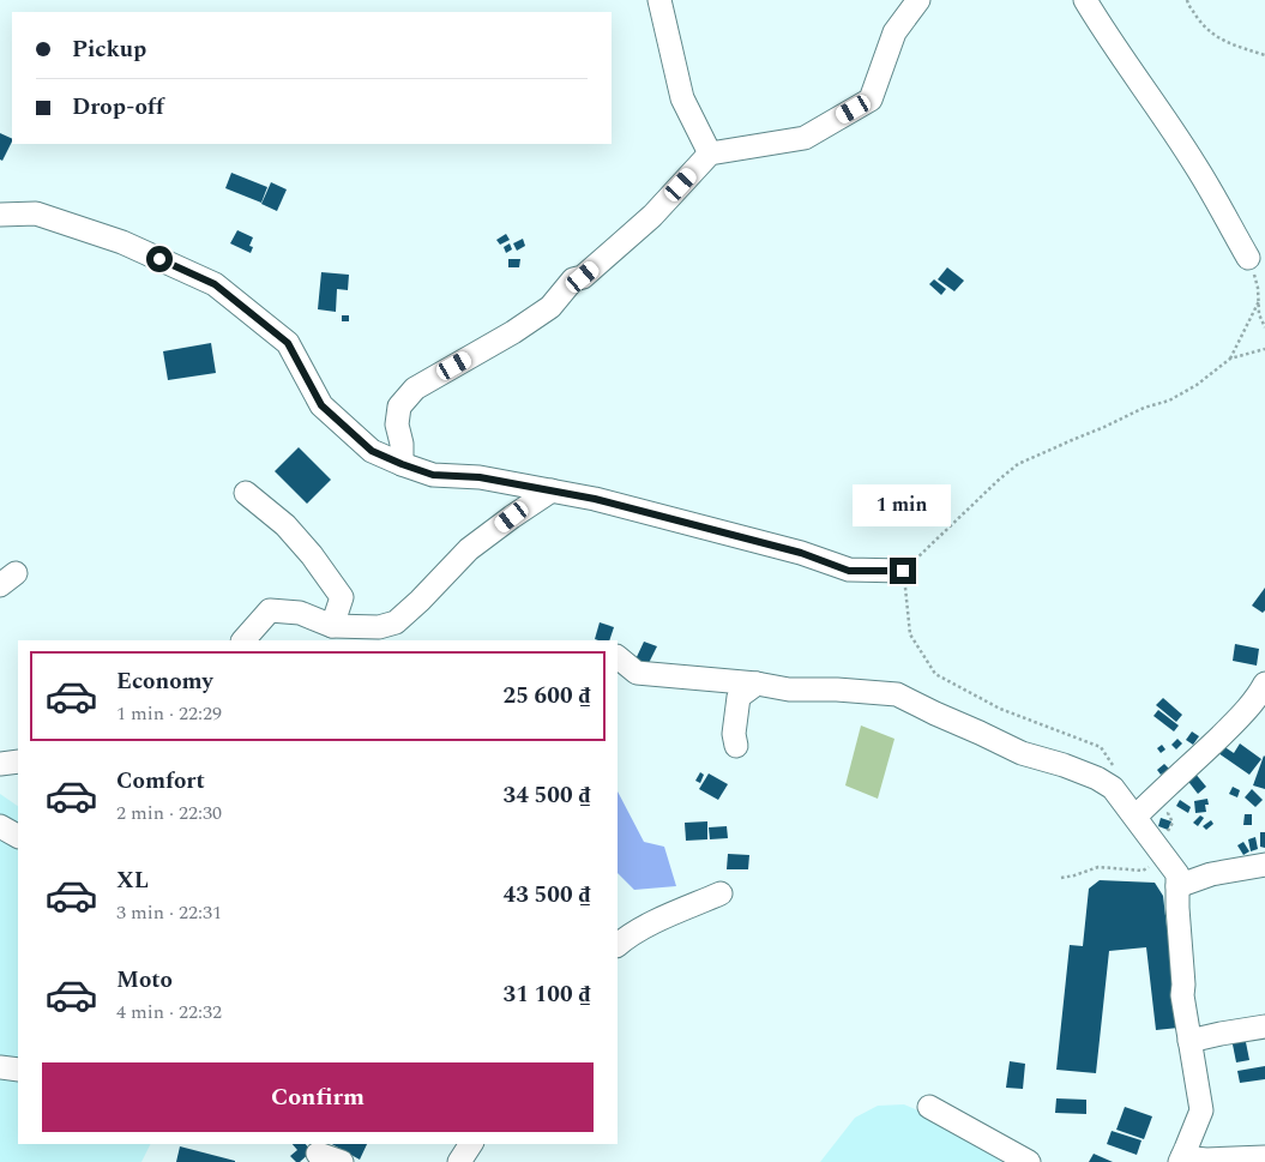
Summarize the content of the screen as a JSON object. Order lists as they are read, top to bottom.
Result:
{
  "page": {
    "banner": ["Pickup", "Drop-off"],
    "bubble": "1 min",
    "list": [
      {
        "name": "Economy",
        "note": "1 min · 22:29",
        "value": "25 600 ₫"
      },
      {
        "name": "Comfort",
        "note": "2 min · 22:30",
        "value": "34 500 ₫"
      },
      {
        "name": "XL",
        "note": "3 min · 22:31",
        "value": "43 500 ₫"
      },
      {
        "name": "Moto",
        "note": "4 min · 22:32",
        "value": "31 100 ₫"
      }
    ],
    "buttons": "Confirm"
  }
}
